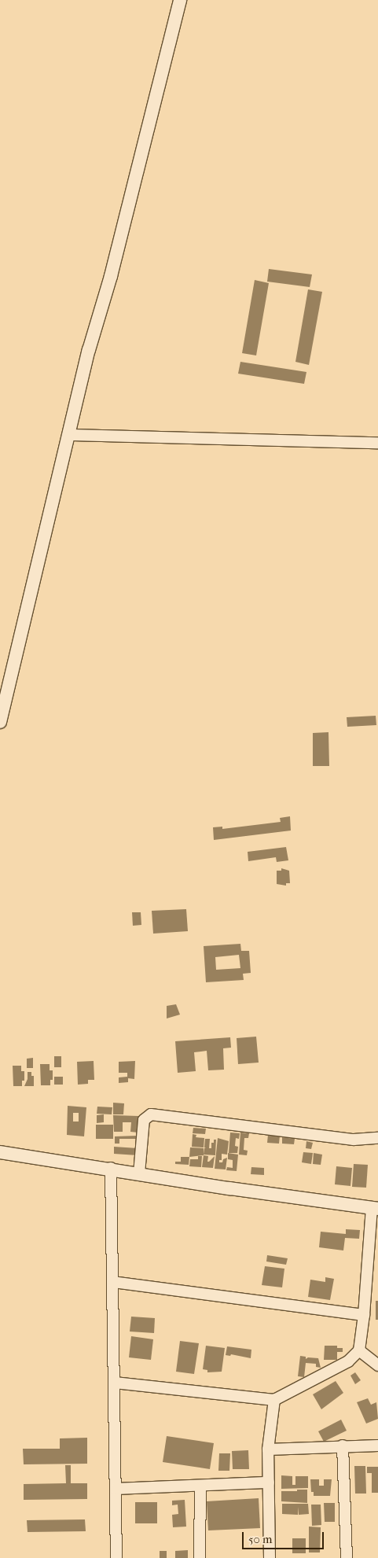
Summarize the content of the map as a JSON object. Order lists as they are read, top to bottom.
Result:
{
  "scale_bar": "50 m"
}
